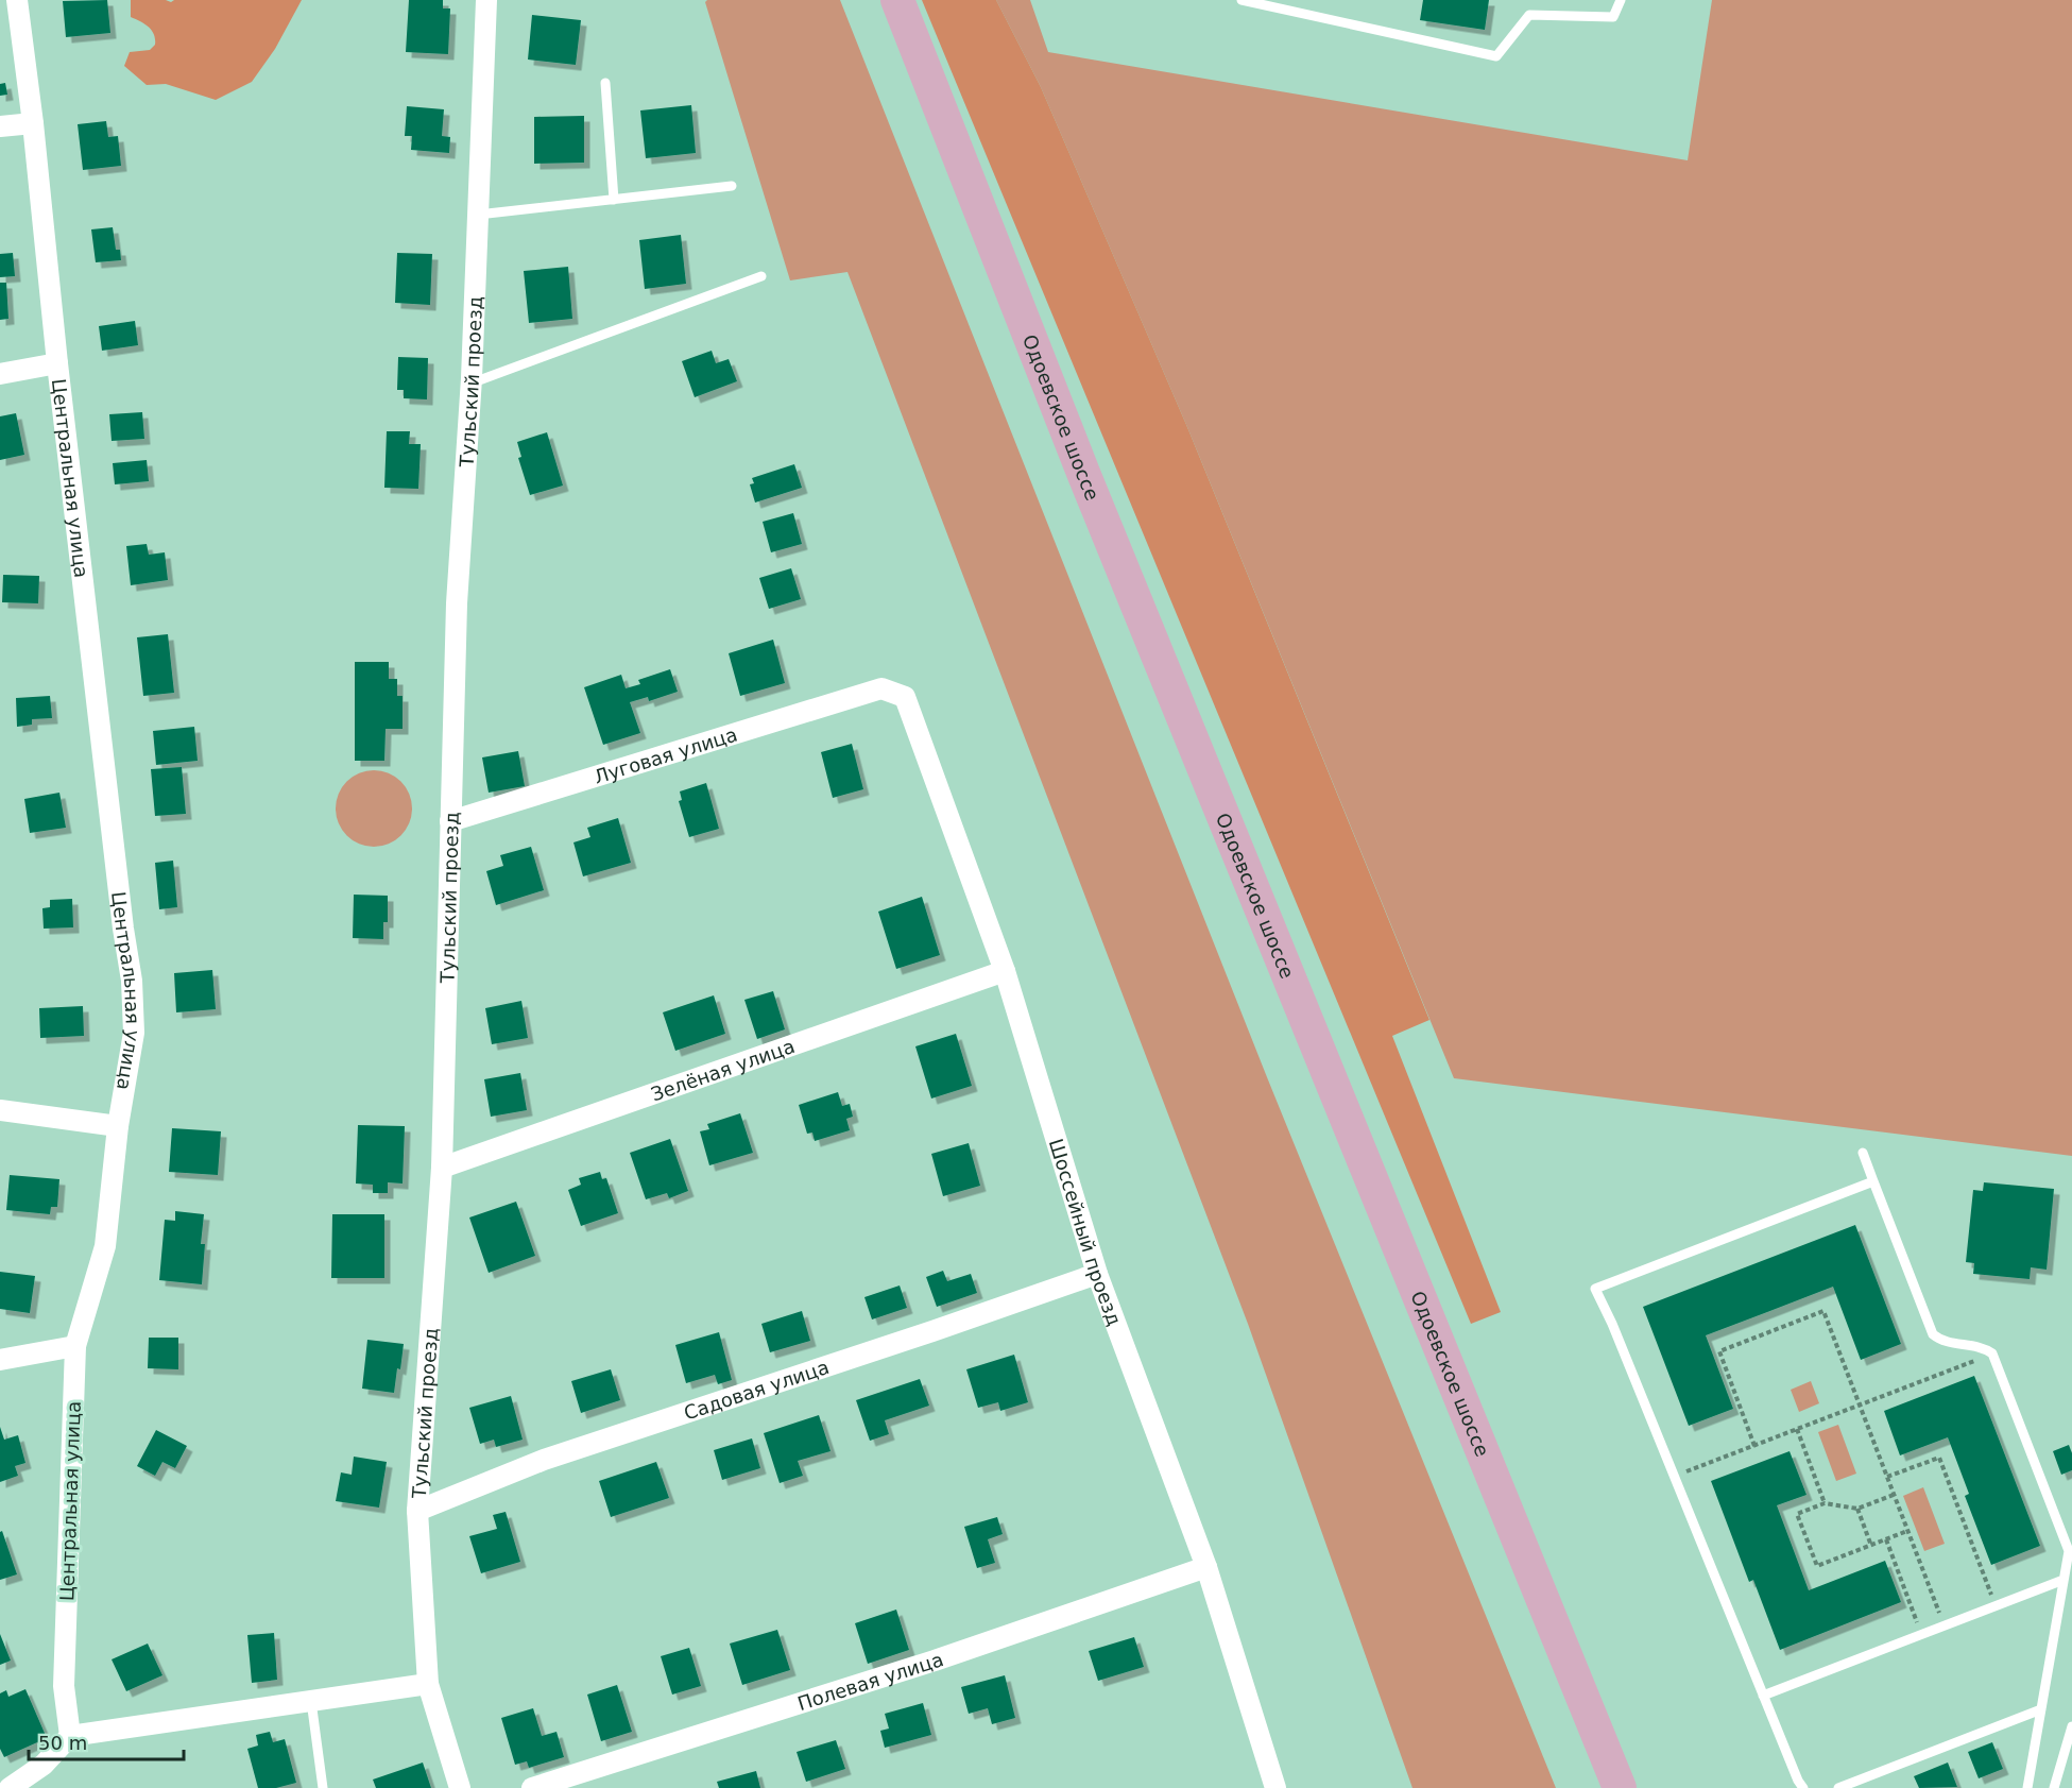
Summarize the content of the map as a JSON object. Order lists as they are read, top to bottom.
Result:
{
  "streets": {
    "main road": ["Одоевское шоссе"],
    "street": [
      "Тульский проезд",
      "Центральная улица",
      "Луговая улица",
      "Зелёная улица",
      "Шоссейный проезд",
      "Садовая улица",
      "Полевая улица"
    ]
  },
  "crossings": [
    ["Тульский проезд", "Луговая улица"],
    ["Тульский проезд", "Зелёная улица"],
    ["Тульский проезд", "Садовая улица"],
    ["Луговая улица", "Шоссейный проезд"],
    ["Зелёная улица", "Шоссейный проезд"],
    ["Шоссейный проезд", "Садовая улица"],
    ["Шоссейный проезд", "Полевая улица"]
  ],
  "scale_bar": "50 m"
}
